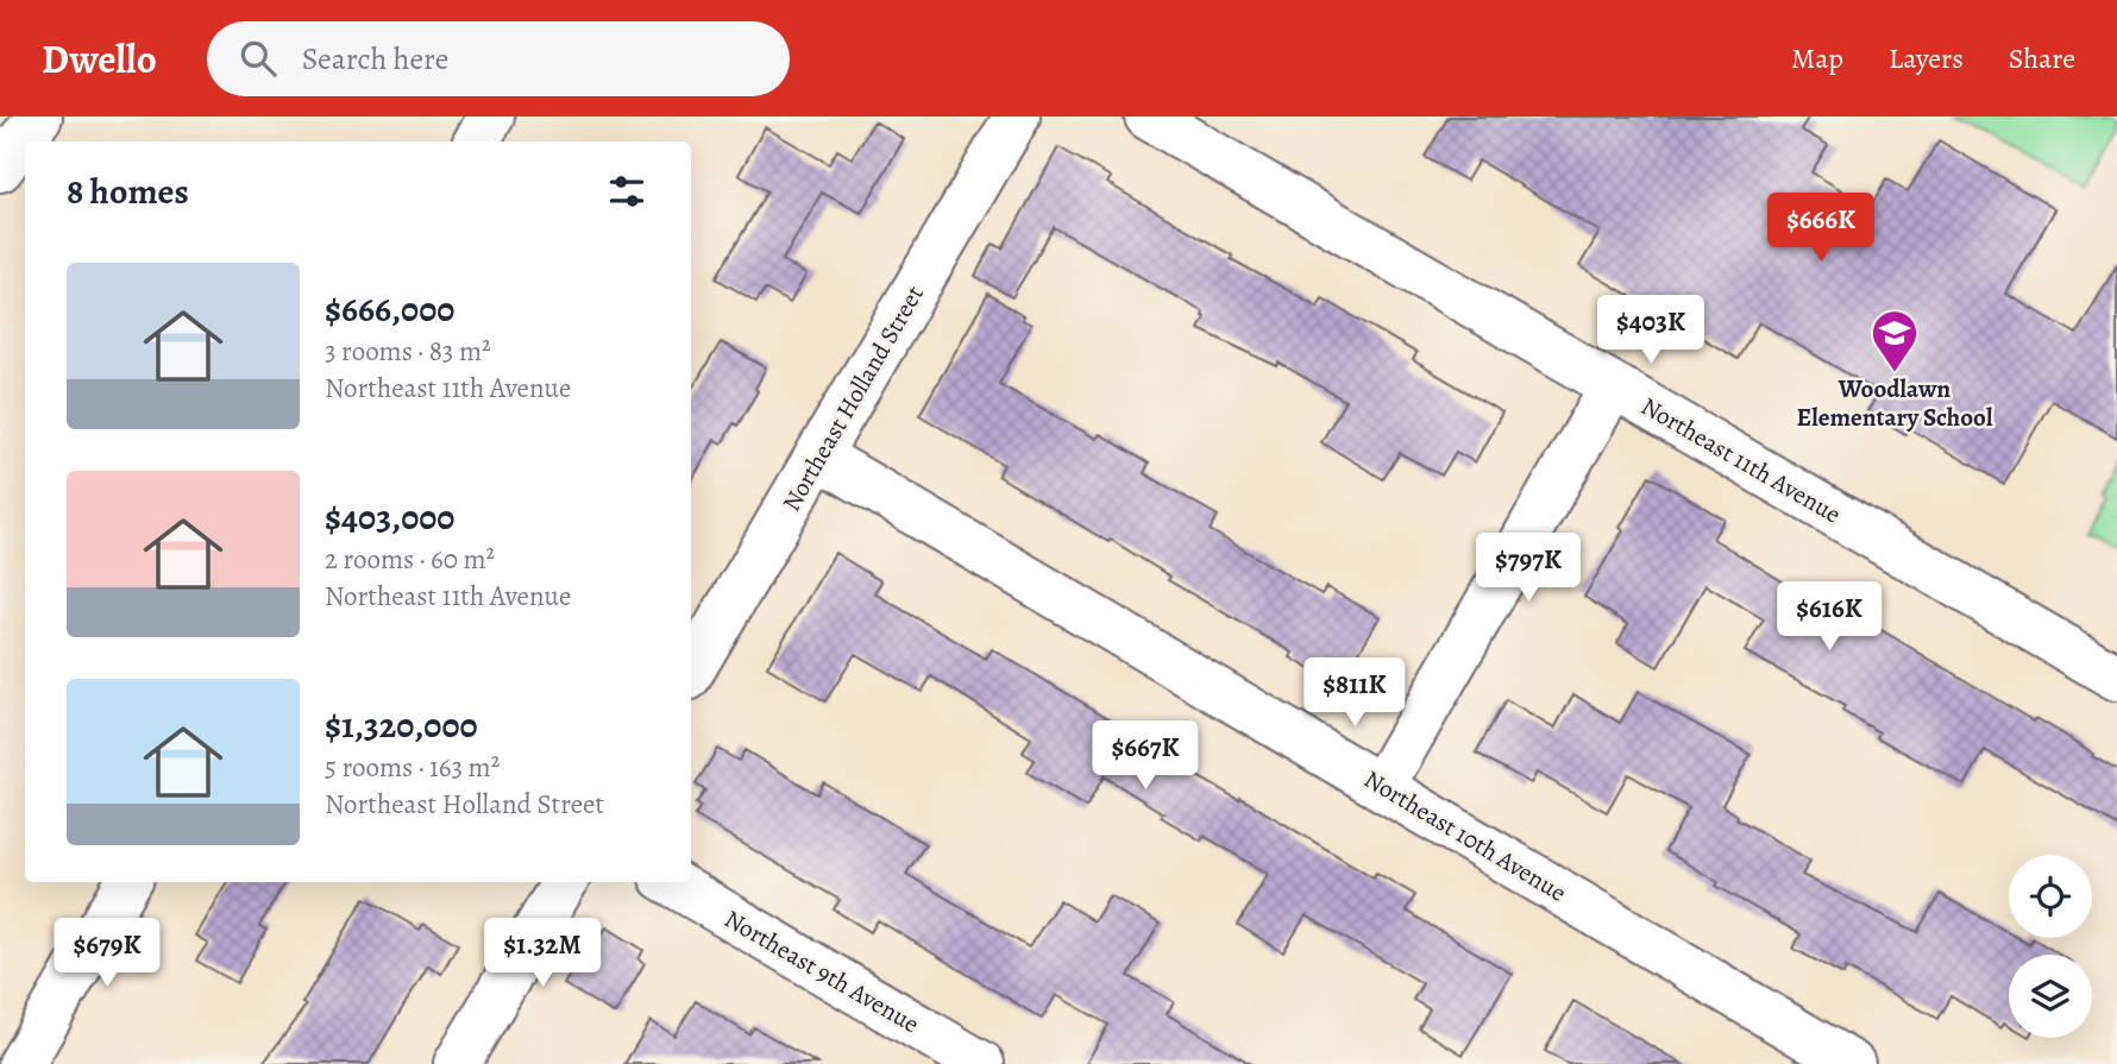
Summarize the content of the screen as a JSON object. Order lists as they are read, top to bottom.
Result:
{
  "streets": {
    "street": [
      "Northeast Holland Street",
      "Northeast 11th Avenue",
      "Northeast 10th Avenue",
      "Northeast 9th Avenue"
    ]
  },
  "crossings": [
    ["Northeast Holland Street", "Northeast 10th Avenue"]
  ],
  "places": {
    "school or university": ["Woodlawn Elementary School"]
  },
  "page": {
    "header": "Dwello",
    "search": "Search here",
    "nav": ["Map", "Layers", "Share"],
    "heading": "8 homes",
    "price": [
      "$666K",
      "$403K",
      "$797K",
      "$616K",
      "$811K",
      "$667K",
      "$679K",
      "$1.32M"
    ],
    "list": [
      {
        "name": "$666,000",
        "note": "3 rooms · 83 m² · Northeast 11th Avenue"
      },
      {
        "name": "$403,000",
        "note": "2 rooms · 60 m² · Northeast 11th Avenue"
      },
      {
        "name": "$1,320,000",
        "note": "5 rooms · 163 m² · Northeast Holland Street"
      }
    ]
  }
}
